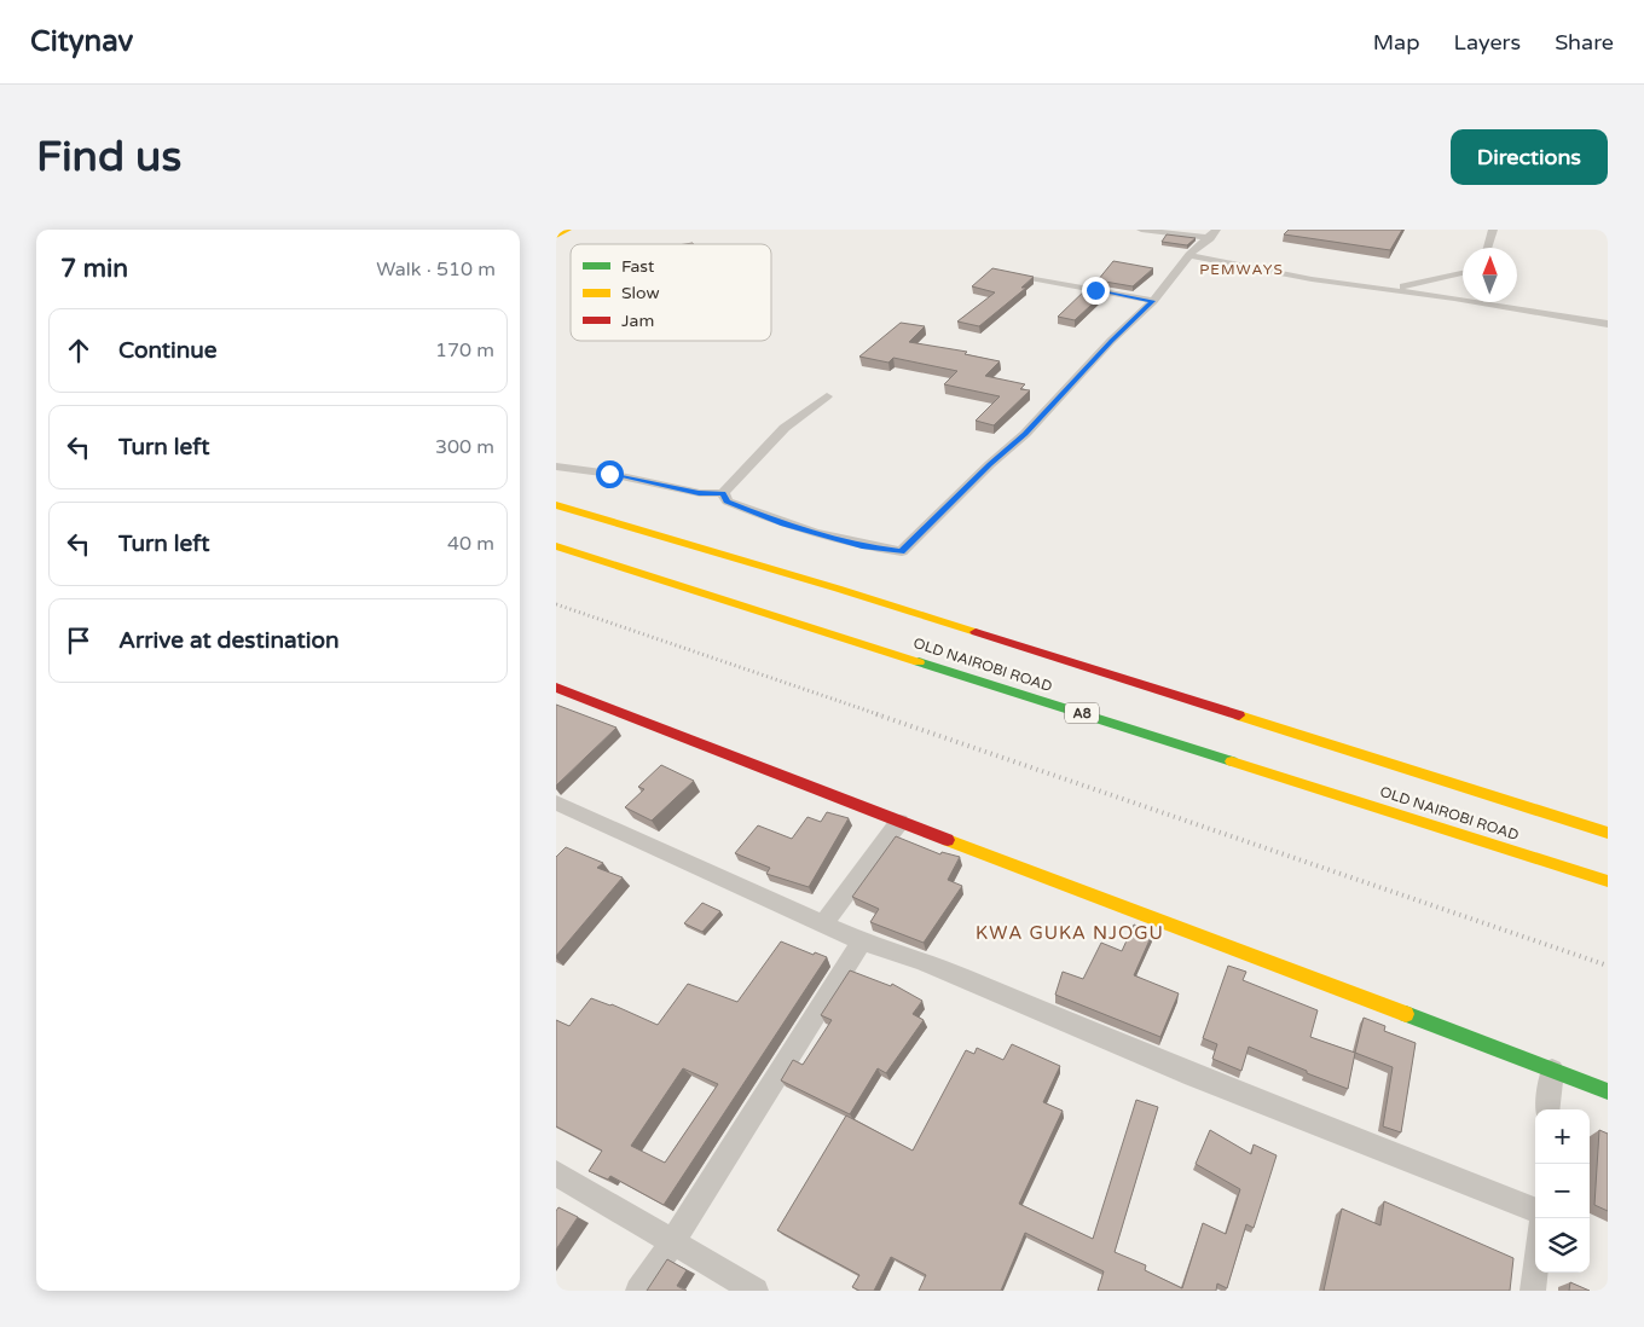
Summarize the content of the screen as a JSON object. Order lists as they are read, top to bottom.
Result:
{
  "streets": {
    "main road": ["OLD NAIROBI ROAD", "A8"]
  },
  "districts": ["PEMWAYS", "KWA GUKA NJOGU"],
  "legend": ["Fast", "Slow", "Jam"],
  "north": "top",
  "page": {
    "header": "Citynav",
    "nav": ["Map", "Layers", "Share"],
    "buttons": "Directions",
    "title": "Find us",
    "heading": ["7 min", "Walk · 510 m"],
    "list": [
      ["Continue", "170 m"],
      ["Turn left", "300 m"],
      ["Turn left", "40 m"],
      "Arrive at destination"
    ],
    "map_buttons": ["+", "−"]
  }
}
